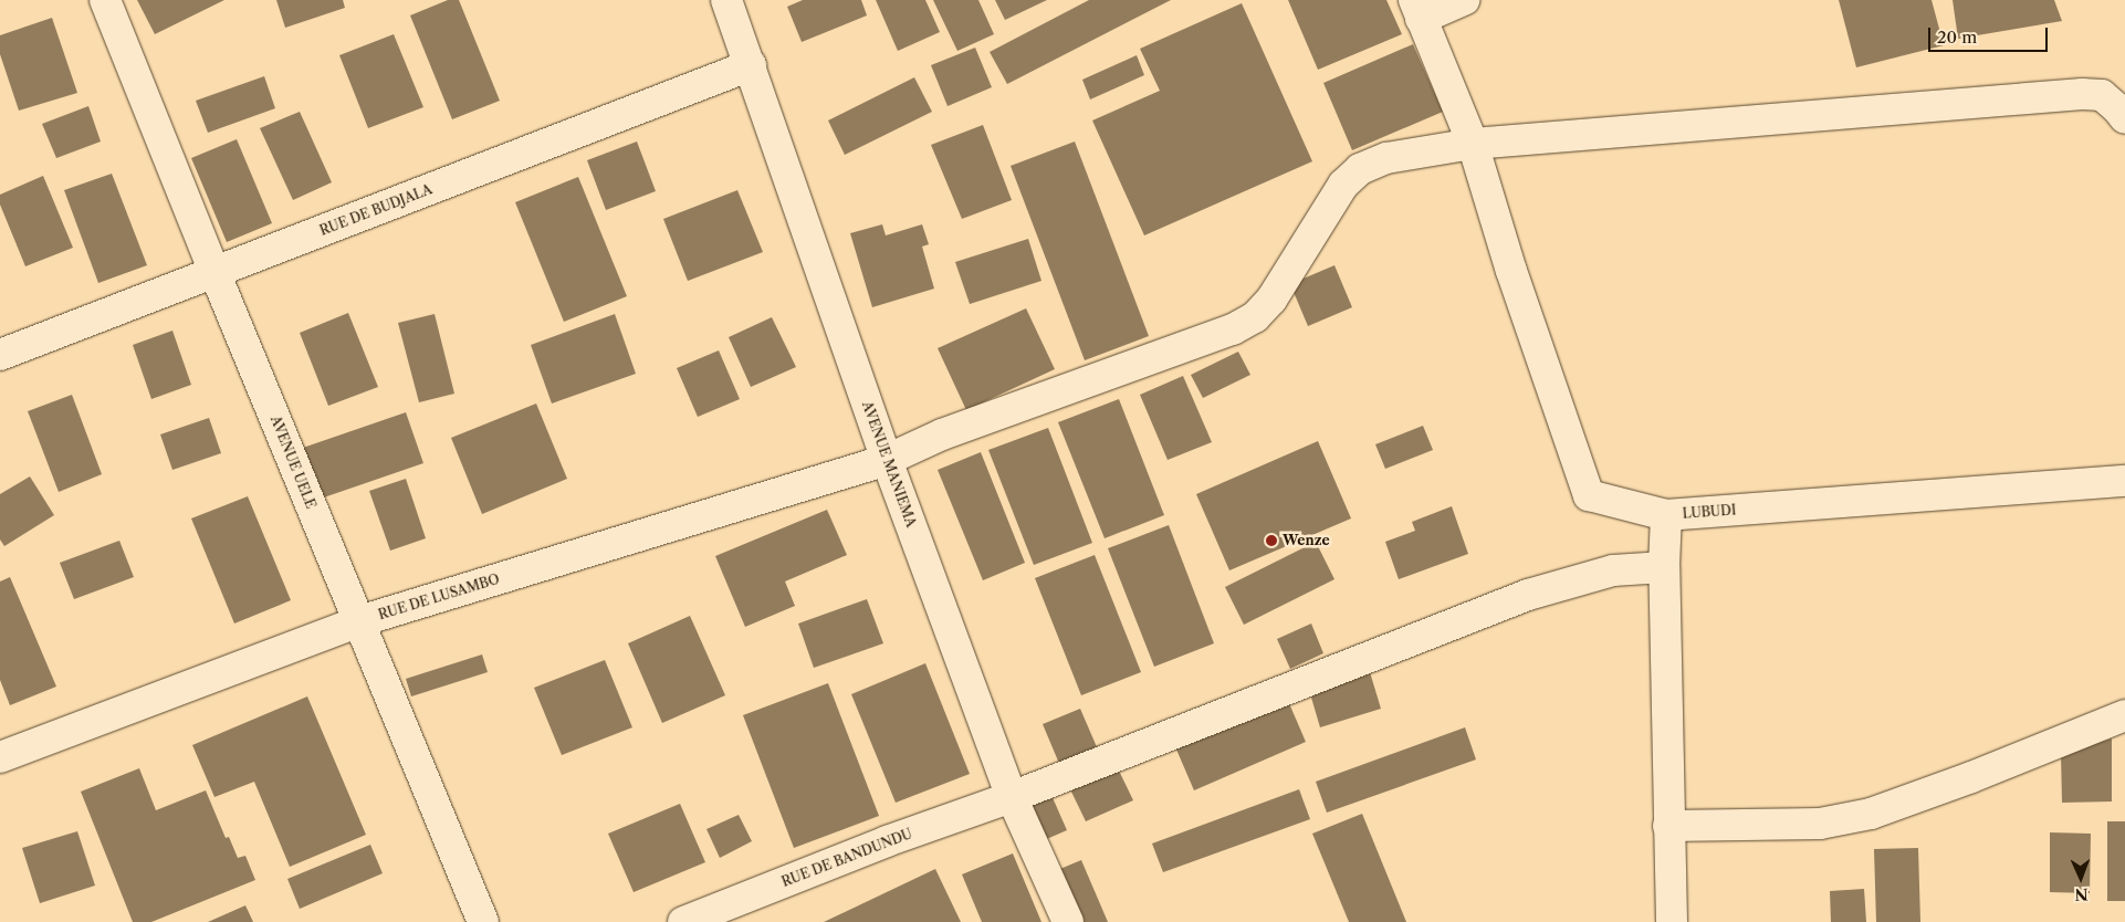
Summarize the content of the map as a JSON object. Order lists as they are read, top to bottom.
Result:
{
  "streets": {
    "street": [
      "RUE DE BUDJALA",
      "AVENUE UELE",
      "AVENUE MANIEMA",
      "LUBUDI",
      "RUE DE LUSAMBO",
      "RUE DE BANDUNDU"
    ]
  },
  "crossings": [
    ["RUE DE BUDJALA", "AVENUE UELE"],
    ["RUE DE BUDJALA", "AVENUE MANIEMA"],
    ["AVENUE UELE", "RUE DE LUSAMBO"],
    ["AVENUE MANIEMA", "RUE DE LUSAMBO"],
    ["AVENUE MANIEMA", "RUE DE BANDUNDU"],
    ["LUBUDI", "RUE DE BANDUNDU"]
  ],
  "places": ["Wenze"],
  "scale_bar": "20 m",
  "north": "bottom"
}
